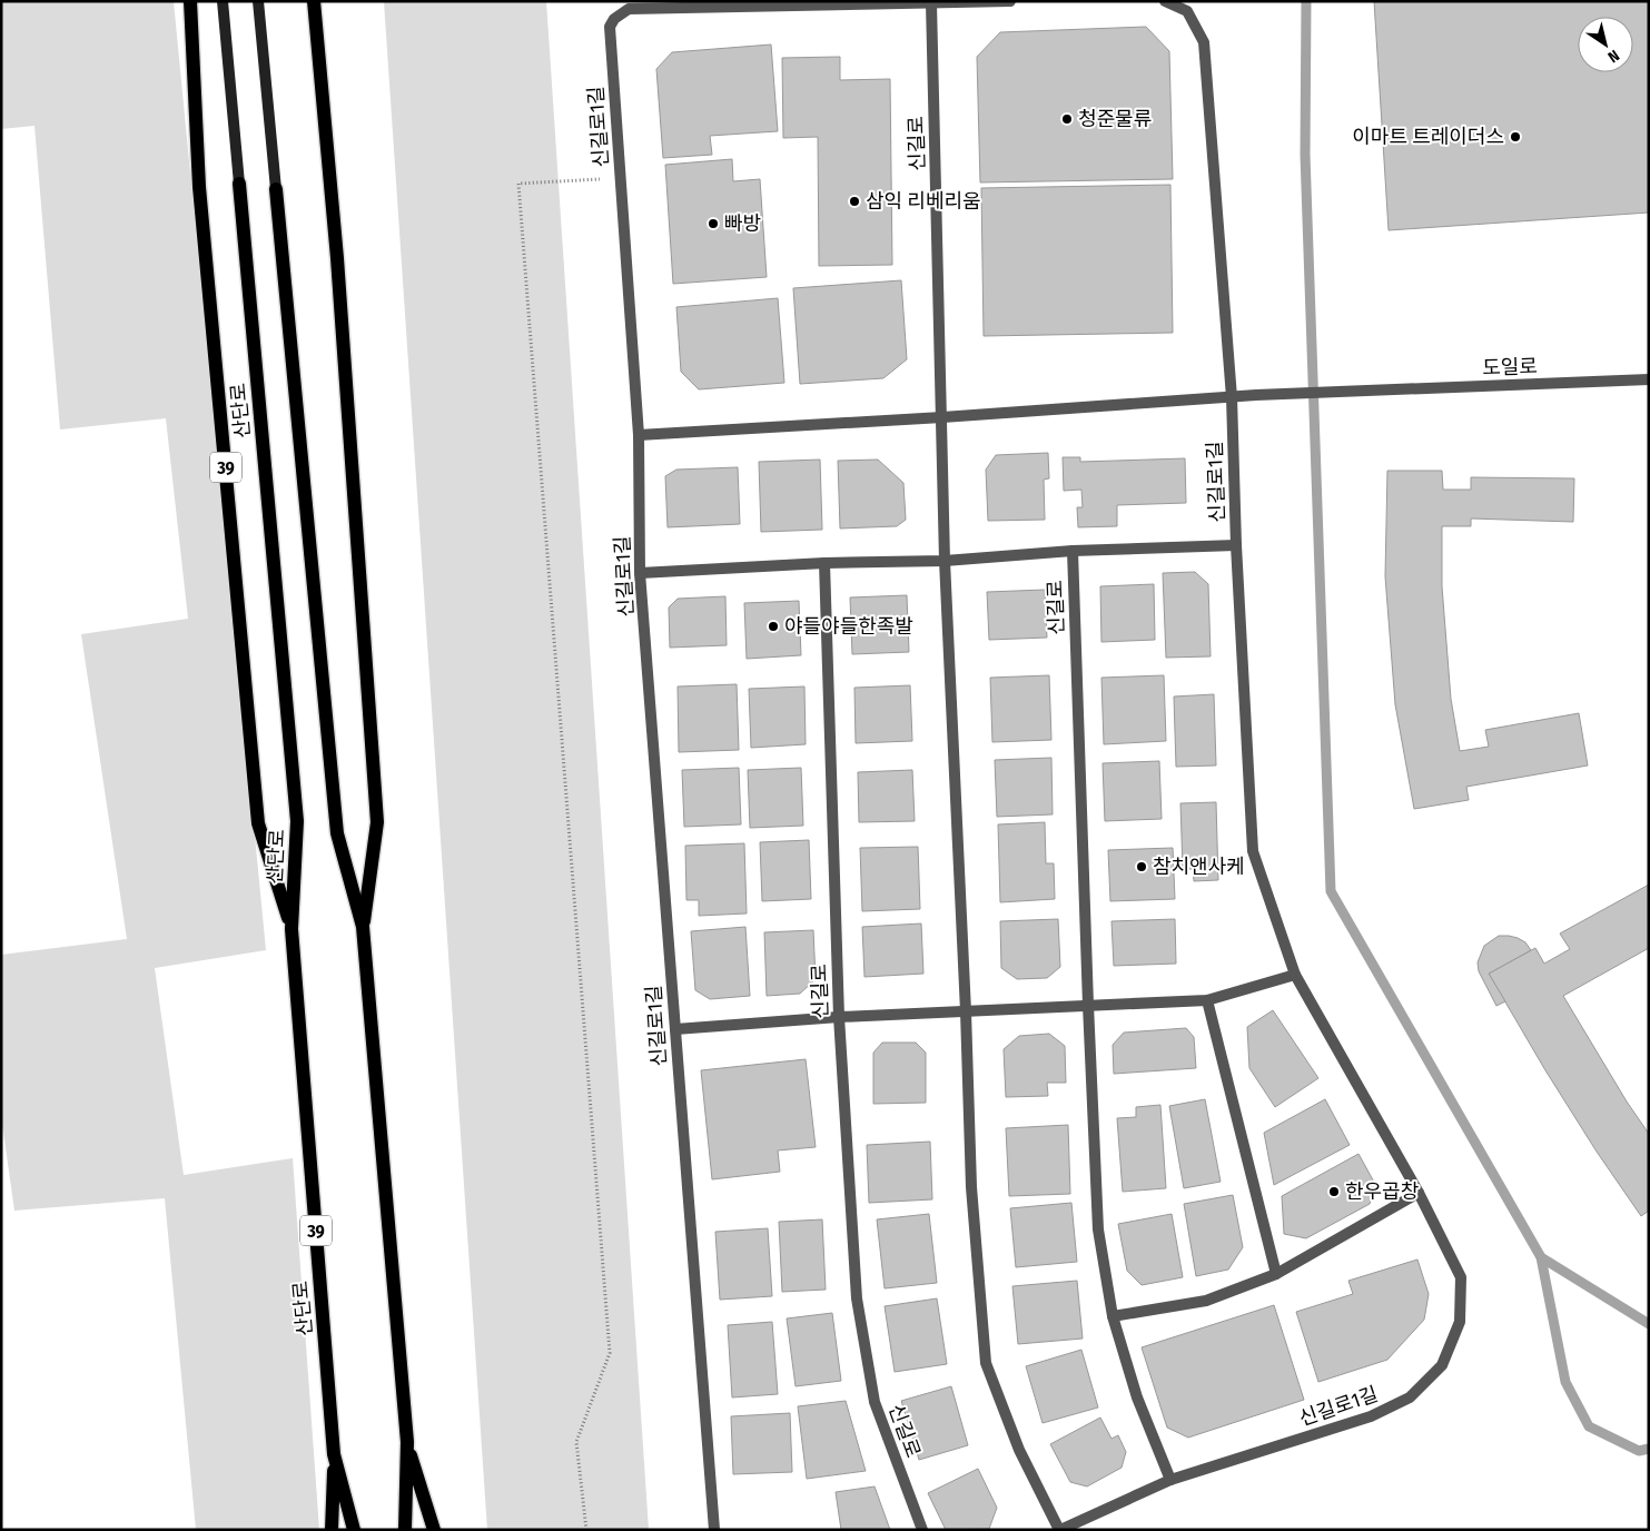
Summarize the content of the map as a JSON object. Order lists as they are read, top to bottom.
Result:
{
  "streets": {
    "main road": ["산단로", "39"],
    "street": ["신길로1길", "신길로", "도일로"]
  },
  "crossings": [
    ["신길로1길", "신길로"],
    ["신길로1길", "도일로"],
    ["산단로", "39"]
  ],
  "places": [
    "청준물류",
    "이마트 트레이더스",
    "삼익 리베리움",
    "빠방",
    "야들야들한족발",
    "참치앤사케",
    "한우곱창"
  ],
  "north": "bottom right"
}
